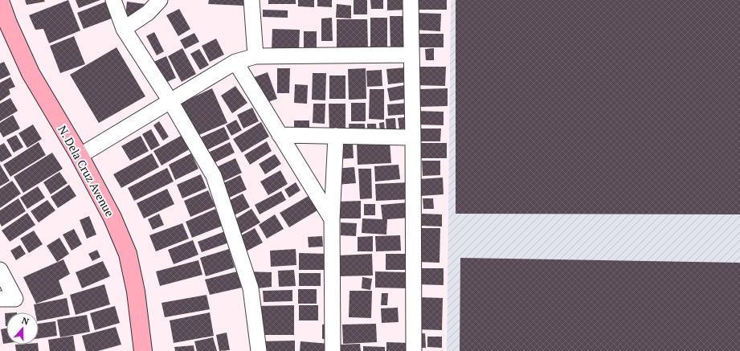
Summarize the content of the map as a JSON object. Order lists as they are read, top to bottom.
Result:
{
  "streets": {
    "street": ["N. Dela Cruz Avenue"]
  },
  "north": "top"
}
